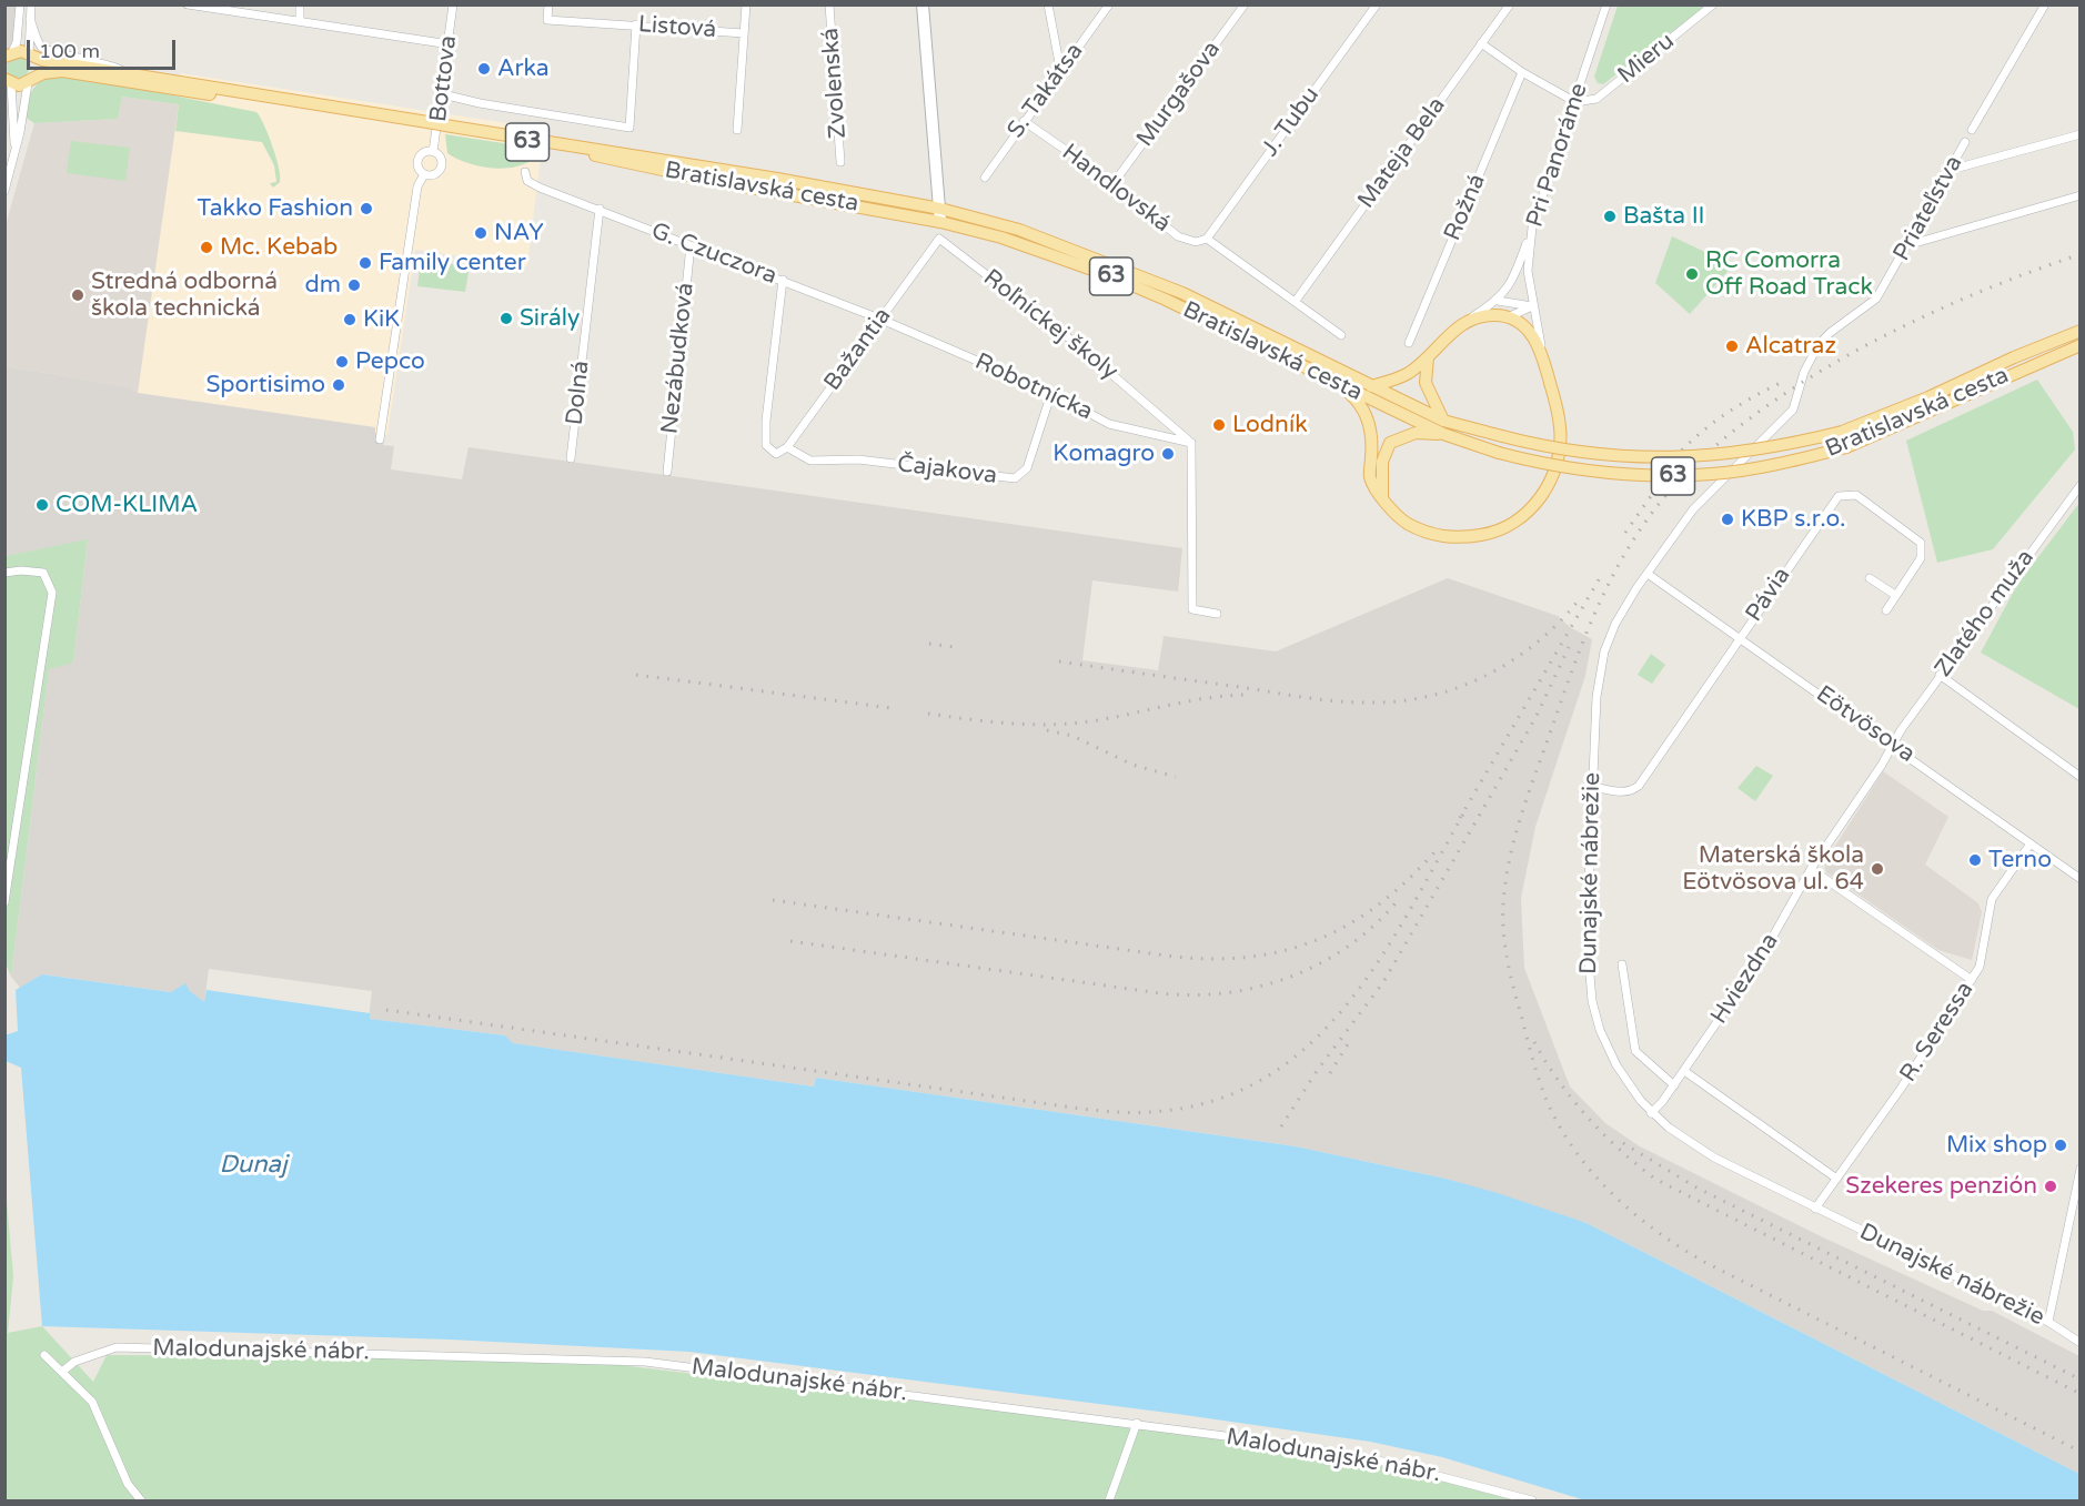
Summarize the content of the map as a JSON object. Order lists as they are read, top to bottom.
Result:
{
  "streets": {
    "main road": ["63", "Bratislavská cesta"],
    "street": [
      "Listová",
      "Mieru",
      "Bottova",
      "Zvolenská",
      "S. Takátsa",
      "Murgašova",
      "J. Tubu",
      "Mateja Bela",
      "Pri Panoráme",
      "Handlovská",
      "Rožná",
      "Priateľstva",
      "G. Czuczora",
      "Roľníckej školy",
      "Bažantia",
      "Nezábudková",
      "Robotnícka",
      "Dolná",
      "Čajakova",
      "Pávia",
      "Zlatého muža",
      "Eötvösova",
      "Dunajské nábrežie",
      "Hviezdna",
      "R. Seressa",
      "Malodunajské nábr."
    ]
  },
  "crossings": [
    ["Mieru", "Pri Panoráme"],
    ["S. Takátsa", "Handlovská"],
    ["Murgašova", "Handlovská"],
    ["J. Tubu", "Handlovská"],
    ["Mateja Bela", "Handlovská"],
    ["Priateľstva", "Dunajské nábrežie"],
    ["G. Czuczora", "Bažantia"],
    ["G. Czuczora", "Nezábudková"],
    ["G. Czuczora", "Robotnícka"],
    ["G. Czuczora", "Dolná"],
    ["Roľníckej školy", "Bažantia"],
    ["Roľníckej školy", "Robotnícka"],
    ["Bažantia", "Robotnícka"],
    ["Bažantia", "Čajakova"],
    ["Robotnícka", "Čajakova"],
    ["Pávia", "Eötvösova"],
    ["Pávia", "Dunajské nábrežie"],
    ["Zlatého muža", "Eötvösova"],
    ["Zlatého muža", "Hviezdna"],
    ["Eötvösova", "Dunajské nábrežie"],
    ["Eötvösova", "Hviezdna"],
    ["Eötvösova", "R. Seressa"],
    ["Dunajské nábrežie", "Hviezdna"],
    ["Dunajské nábrežie", "R. Seressa"]
  ],
  "water": ["Dunaj"],
  "places": [
    "Arka",
    "Takko Fashion",
    "Bašta II",
    "NAY",
    "Mc. Kebab",
    "Family center",
    "RC Comorra Off Road Track",
    "dm",
    "Stredná odborná škola technická",
    "Sirály",
    "KiK",
    "Alcatraz",
    "Pepco",
    "Sportisimo",
    "Lodník",
    "Komagro",
    "COM-KLIMA",
    "KBP s.r.o.",
    "Terno",
    "Materská škola Eötvösova ul. 64",
    "Mix shop",
    "Szekeres penzión"
  ],
  "scale_bar": "100 m"
}
